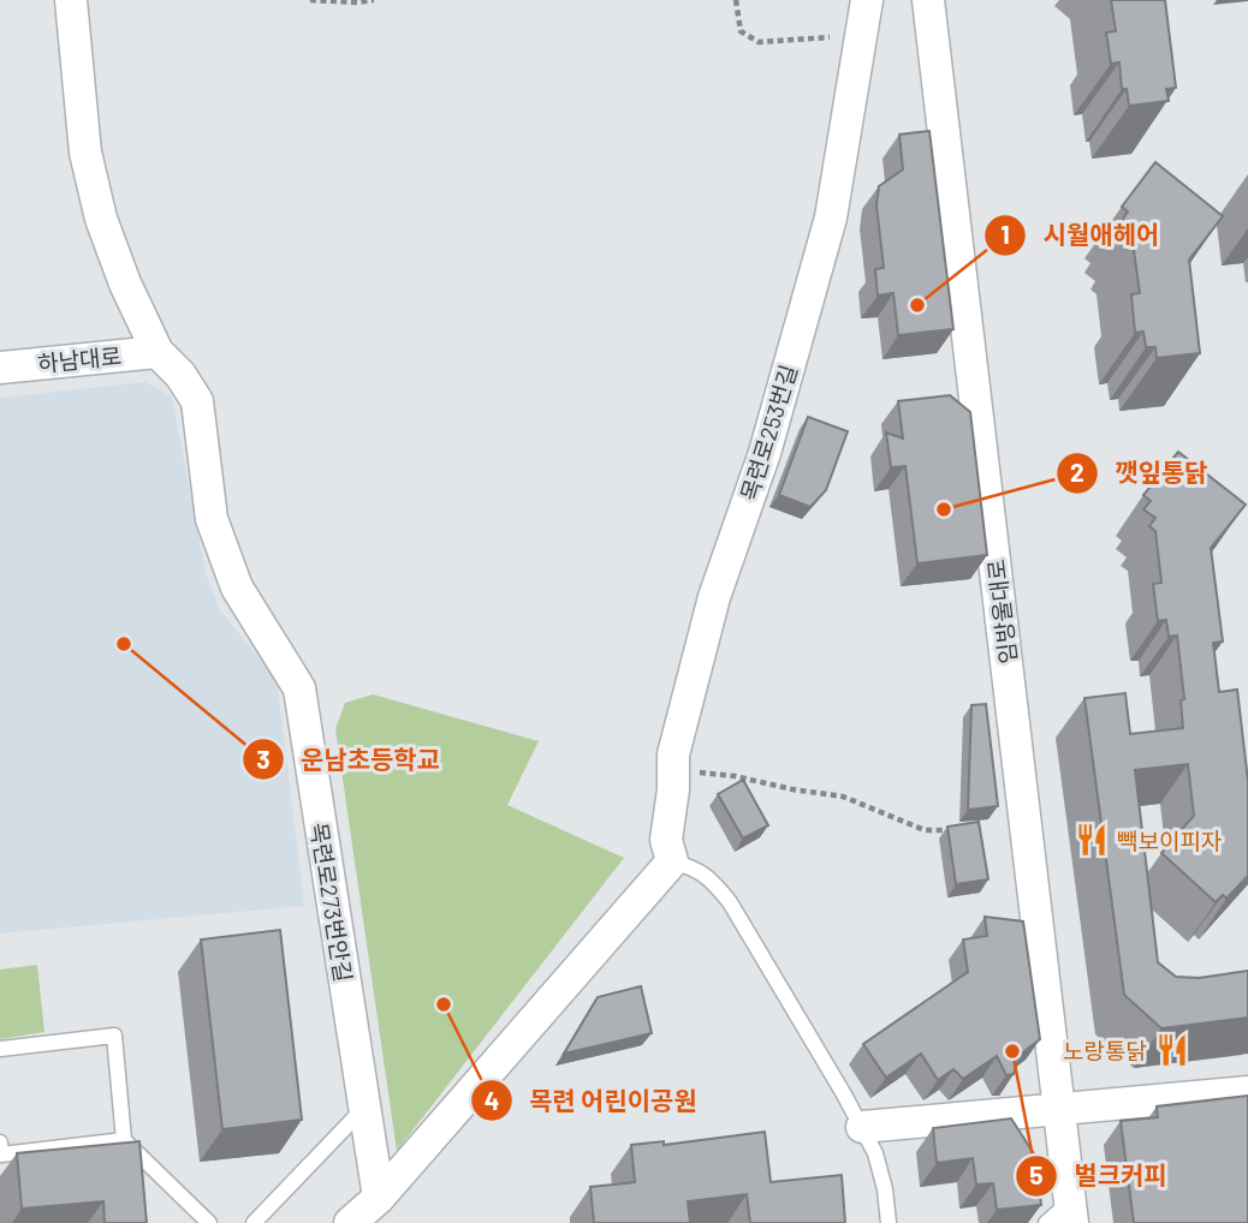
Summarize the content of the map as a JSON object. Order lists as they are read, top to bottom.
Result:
{
  "streets": {
    "street": [
      "하남대로",
      "목련로253번길",
      "임방울대로",
      "목련로273번안길"
    ]
  },
  "crossings": [
    ["하남대로", "목련로273번안길"]
  ],
  "places": {
    "other": [
      "시월애헤어",
      "깻잎통닭",
      "운남초등학교",
      "목련 어린이공원",
      "벌크커피"
    ],
    "restaurant": ["빽보이피자", "노랑통닭"]
  }
}
